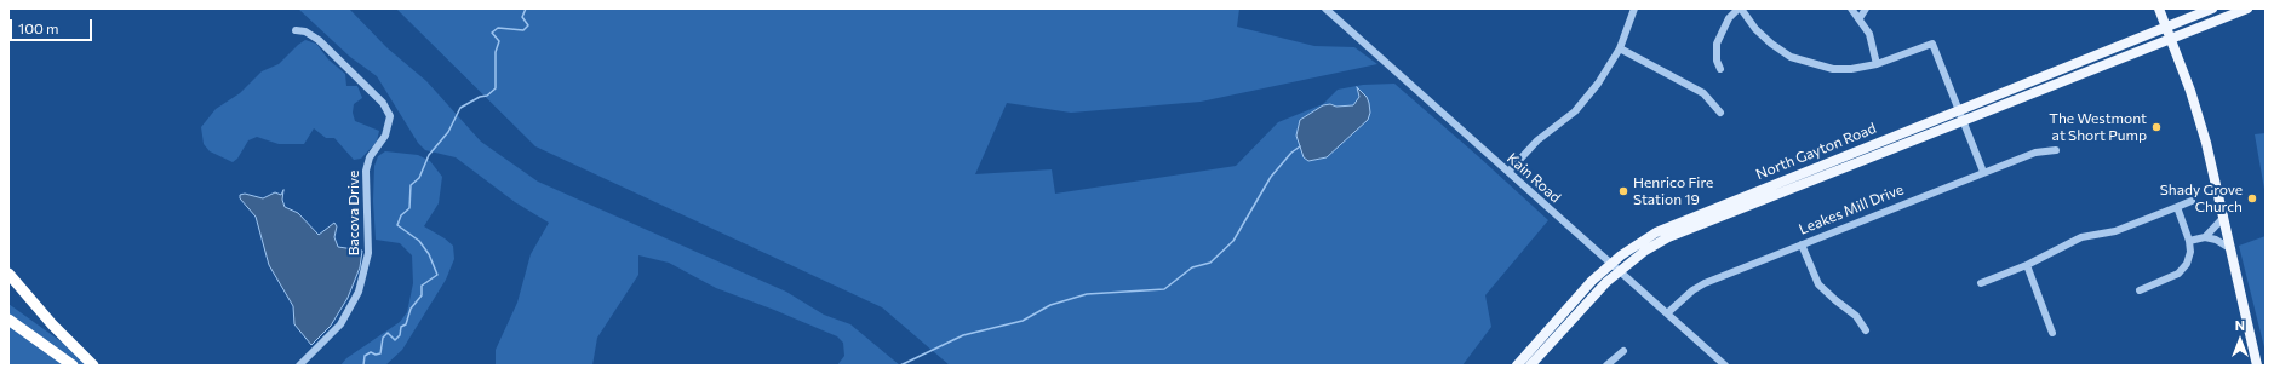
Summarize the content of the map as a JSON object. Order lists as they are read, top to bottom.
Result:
{
  "streets": {
    "main road": ["North Gayton Road"],
    "street": ["Kain Road", "Leakes Mill Drive", "Bacova Drive"]
  },
  "crossings": [
    ["North Gayton Road", "Kain Road"],
    ["Kain Road", "Leakes Mill Drive"]
  ],
  "places": ["The Westmont at Short Pump", "Henrico Fire Station 19", "Shady Grove Church"],
  "scale_bar": "100 m",
  "north": "top"
}
